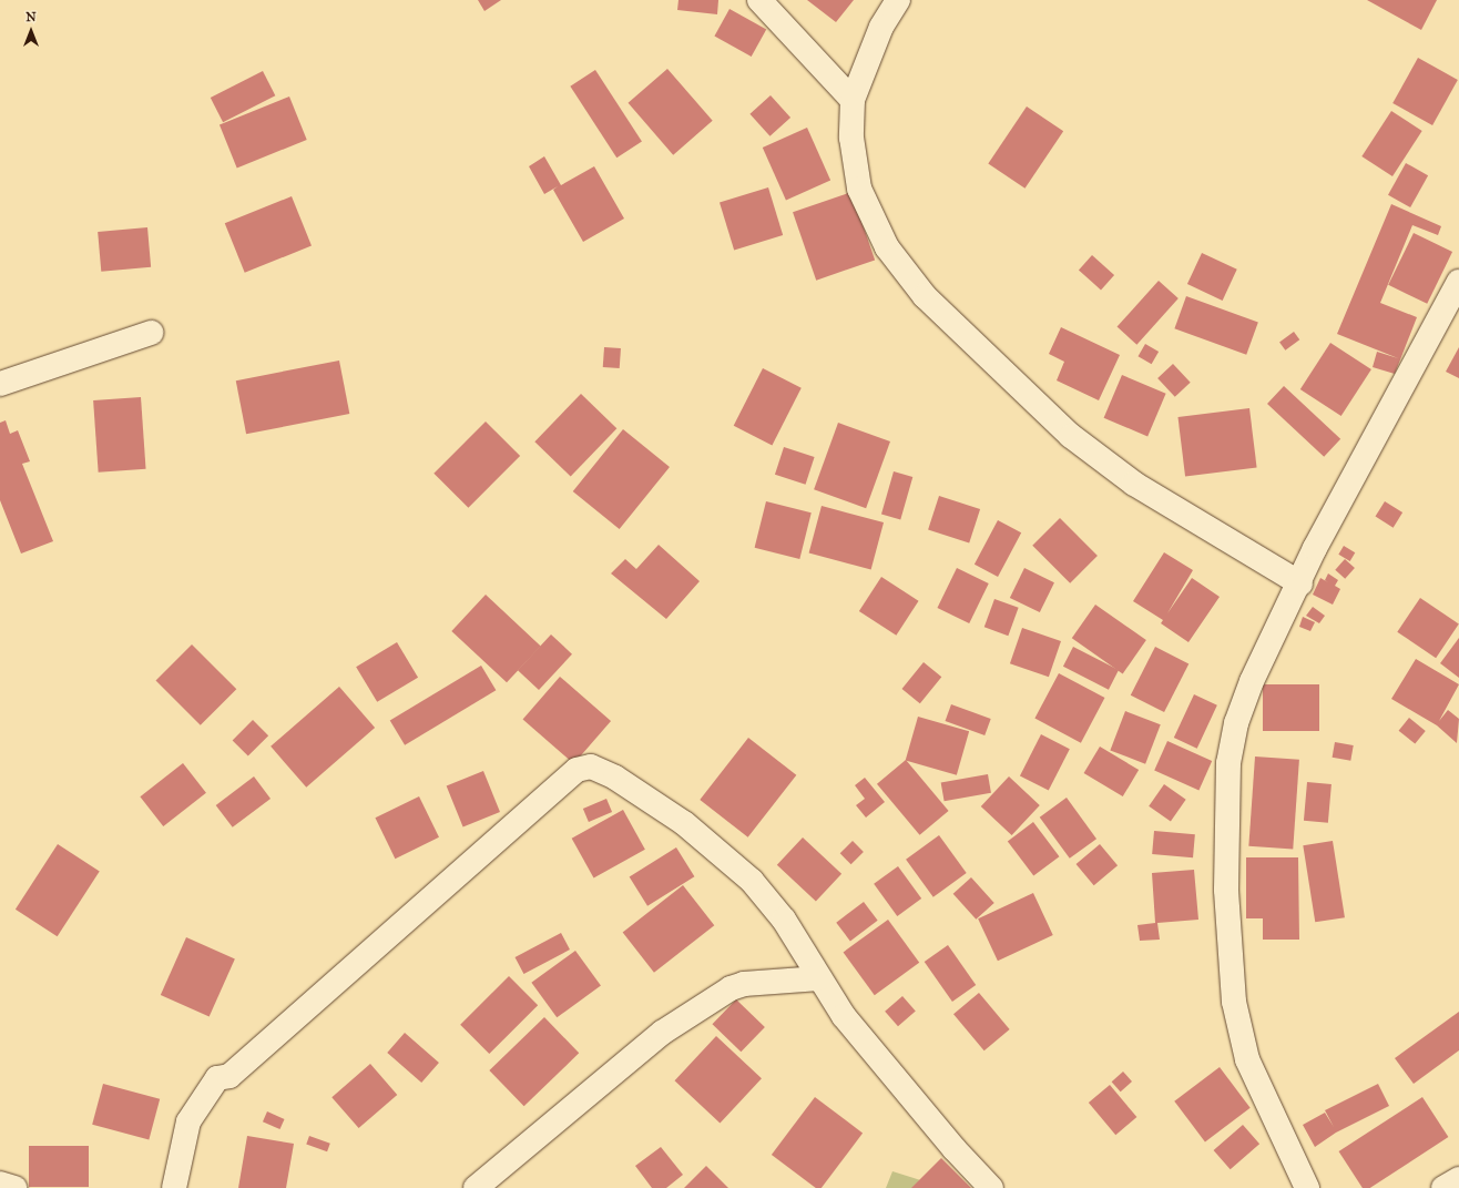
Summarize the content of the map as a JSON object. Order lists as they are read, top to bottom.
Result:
{
  "north": "top"
}
